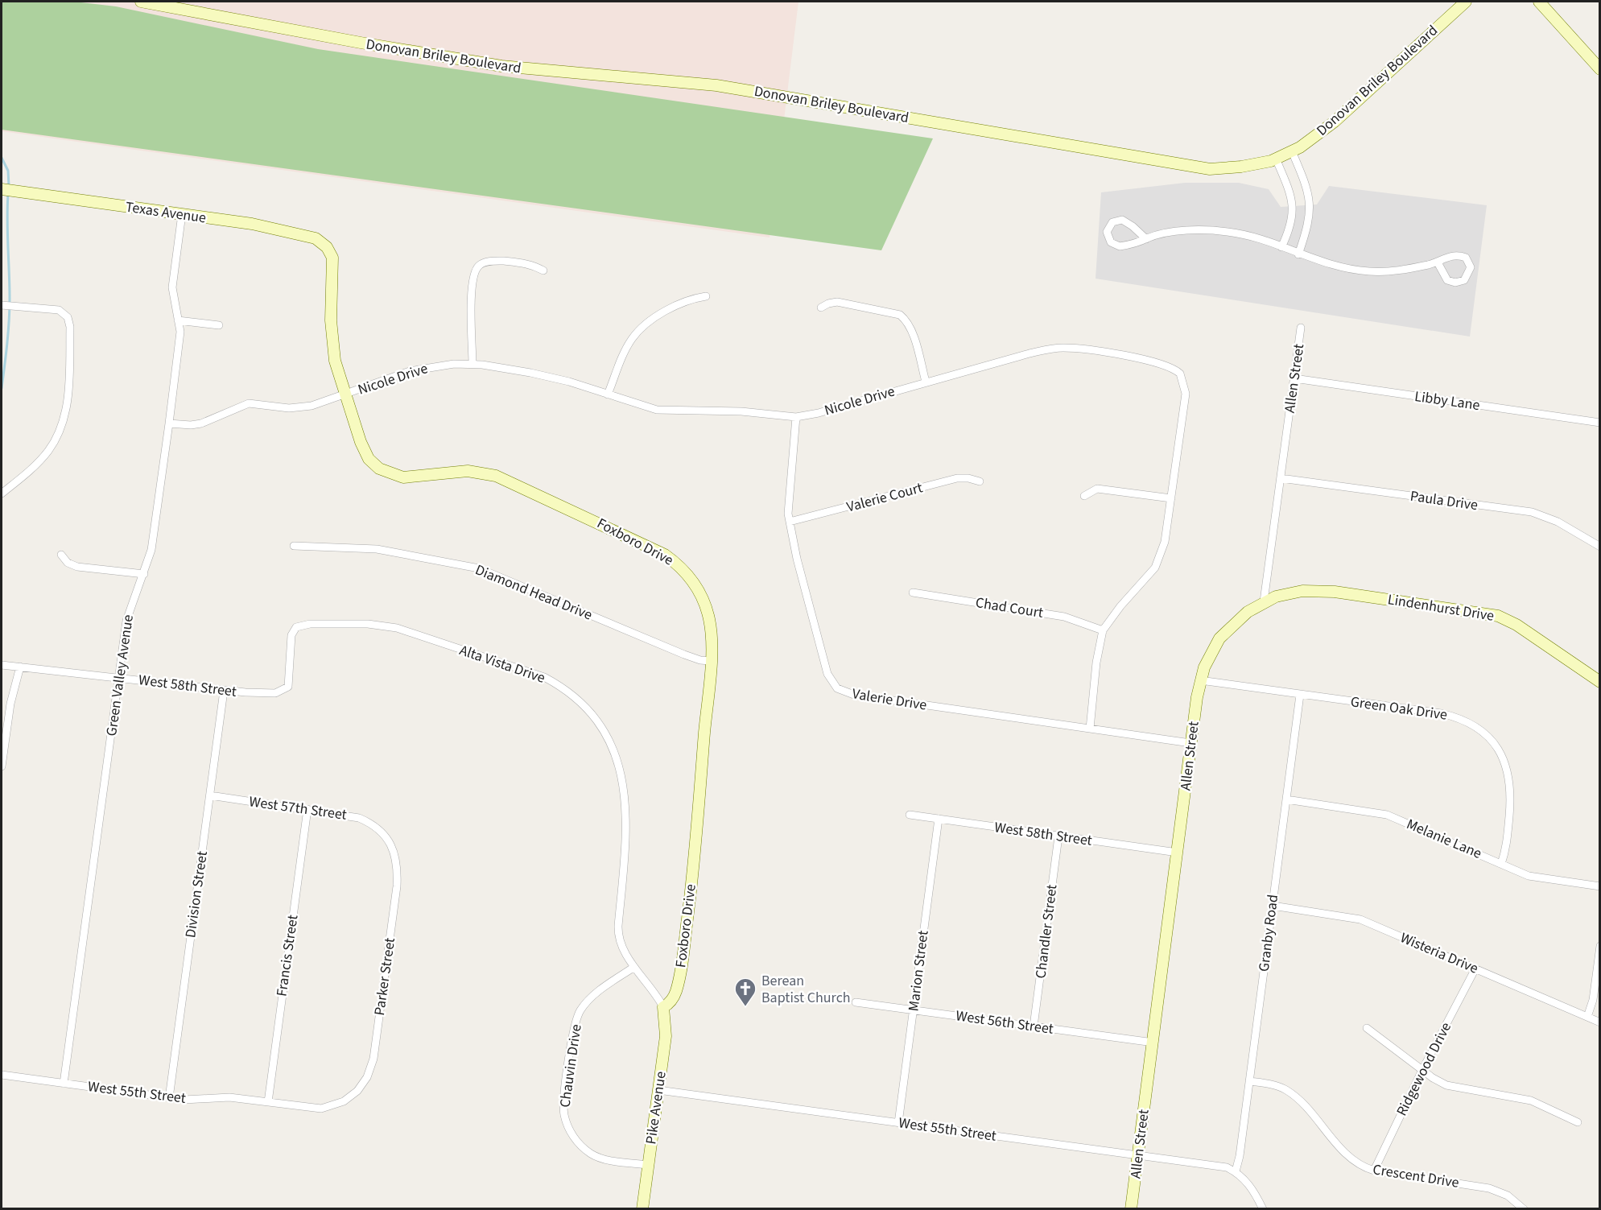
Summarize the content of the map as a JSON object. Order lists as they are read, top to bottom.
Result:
{
  "streets": {
    "street": [
      "Donovan Briley Boulevard",
      "Texas Avenue",
      "Allen Street",
      "Nicole Drive",
      "Libby Lane",
      "Valerie Court",
      "Paula Drive",
      "Foxboro Drive",
      "Diamond Head Drive",
      "Chad Court",
      "Lindenhurst Drive",
      "Alta Vista Drive",
      "Green Valley Avenue",
      "West 58th Street",
      "Valerie Drive",
      "Green Oak Drive",
      "West 57th Street",
      "Melanie Lane",
      "Division Street",
      "Chandler Street",
      "Granby Road",
      "Wisteria Drive",
      "Francis Street",
      "Marion Street",
      "Parker Street",
      "West 56th Street",
      "Chauvin Drive",
      "Ridgewood Drive",
      "West 55th Street",
      "Pike Avenue",
      "Crescent Drive"
    ]
  },
  "crossings": [
    ["Texas Avenue", "Foxboro Drive"],
    ["Texas Avenue", "Green Valley Avenue"],
    ["Allen Street", "Libby Lane"],
    ["Allen Street", "Paula Drive"],
    ["Allen Street", "Lindenhurst Drive"],
    ["Allen Street", "West 58th Street"],
    ["Allen Street", "Valerie Drive"],
    ["Allen Street", "Green Oak Drive"],
    ["Allen Street", "West 56th Street"],
    ["Allen Street", "West 55th Street"],
    ["Nicole Drive", "Foxboro Drive"],
    ["Nicole Drive", "Chad Court"],
    ["Nicole Drive", "Green Valley Avenue"],
    ["Nicole Drive", "Valerie Drive"],
    ["Valerie Court", "Valerie Drive"],
    ["Foxboro Drive", "Diamond Head Drive"],
    ["Foxboro Drive", "Alta Vista Drive"],
    ["Foxboro Drive", "Pike Avenue"],
    ["Alta Vista Drive", "West 58th Street"],
    ["Alta Vista Drive", "Chauvin Drive"],
    ["Alta Vista Drive", "Pike Avenue"],
    ["Green Valley Avenue", "West 58th Street"],
    ["Green Valley Avenue", "West 55th Street"],
    ["West 58th Street", "Division Street"],
    ["West 58th Street", "Chandler Street"],
    ["West 58th Street", "Marion Street"],
    ["Green Oak Drive", "Melanie Lane"],
    ["Green Oak Drive", "Granby Road"],
    ["West 57th Street", "Division Street"],
    ["West 57th Street", "Francis Street"],
    ["West 57th Street", "Parker Street"],
    ["Melanie Lane", "Granby Road"],
    ["Division Street", "West 55th Street"],
    ["Chandler Street", "West 56th Street"],
    ["Granby Road", "Wisteria Drive"],
    ["Granby Road", "West 55th Street"],
    ["Granby Road", "Crescent Drive"],
    ["Wisteria Drive", "Ridgewood Drive"],
    ["Francis Street", "West 55th Street"],
    ["Marion Street", "West 56th Street"],
    ["Marion Street", "West 55th Street"],
    ["Parker Street", "West 55th Street"],
    ["Chauvin Drive", "Pike Avenue"],
    ["Ridgewood Drive", "Crescent Drive"],
    ["West 55th Street", "Pike Avenue"]
  ],
  "places": {
    "church": ["Berean Baptist Church"]
  }
}
